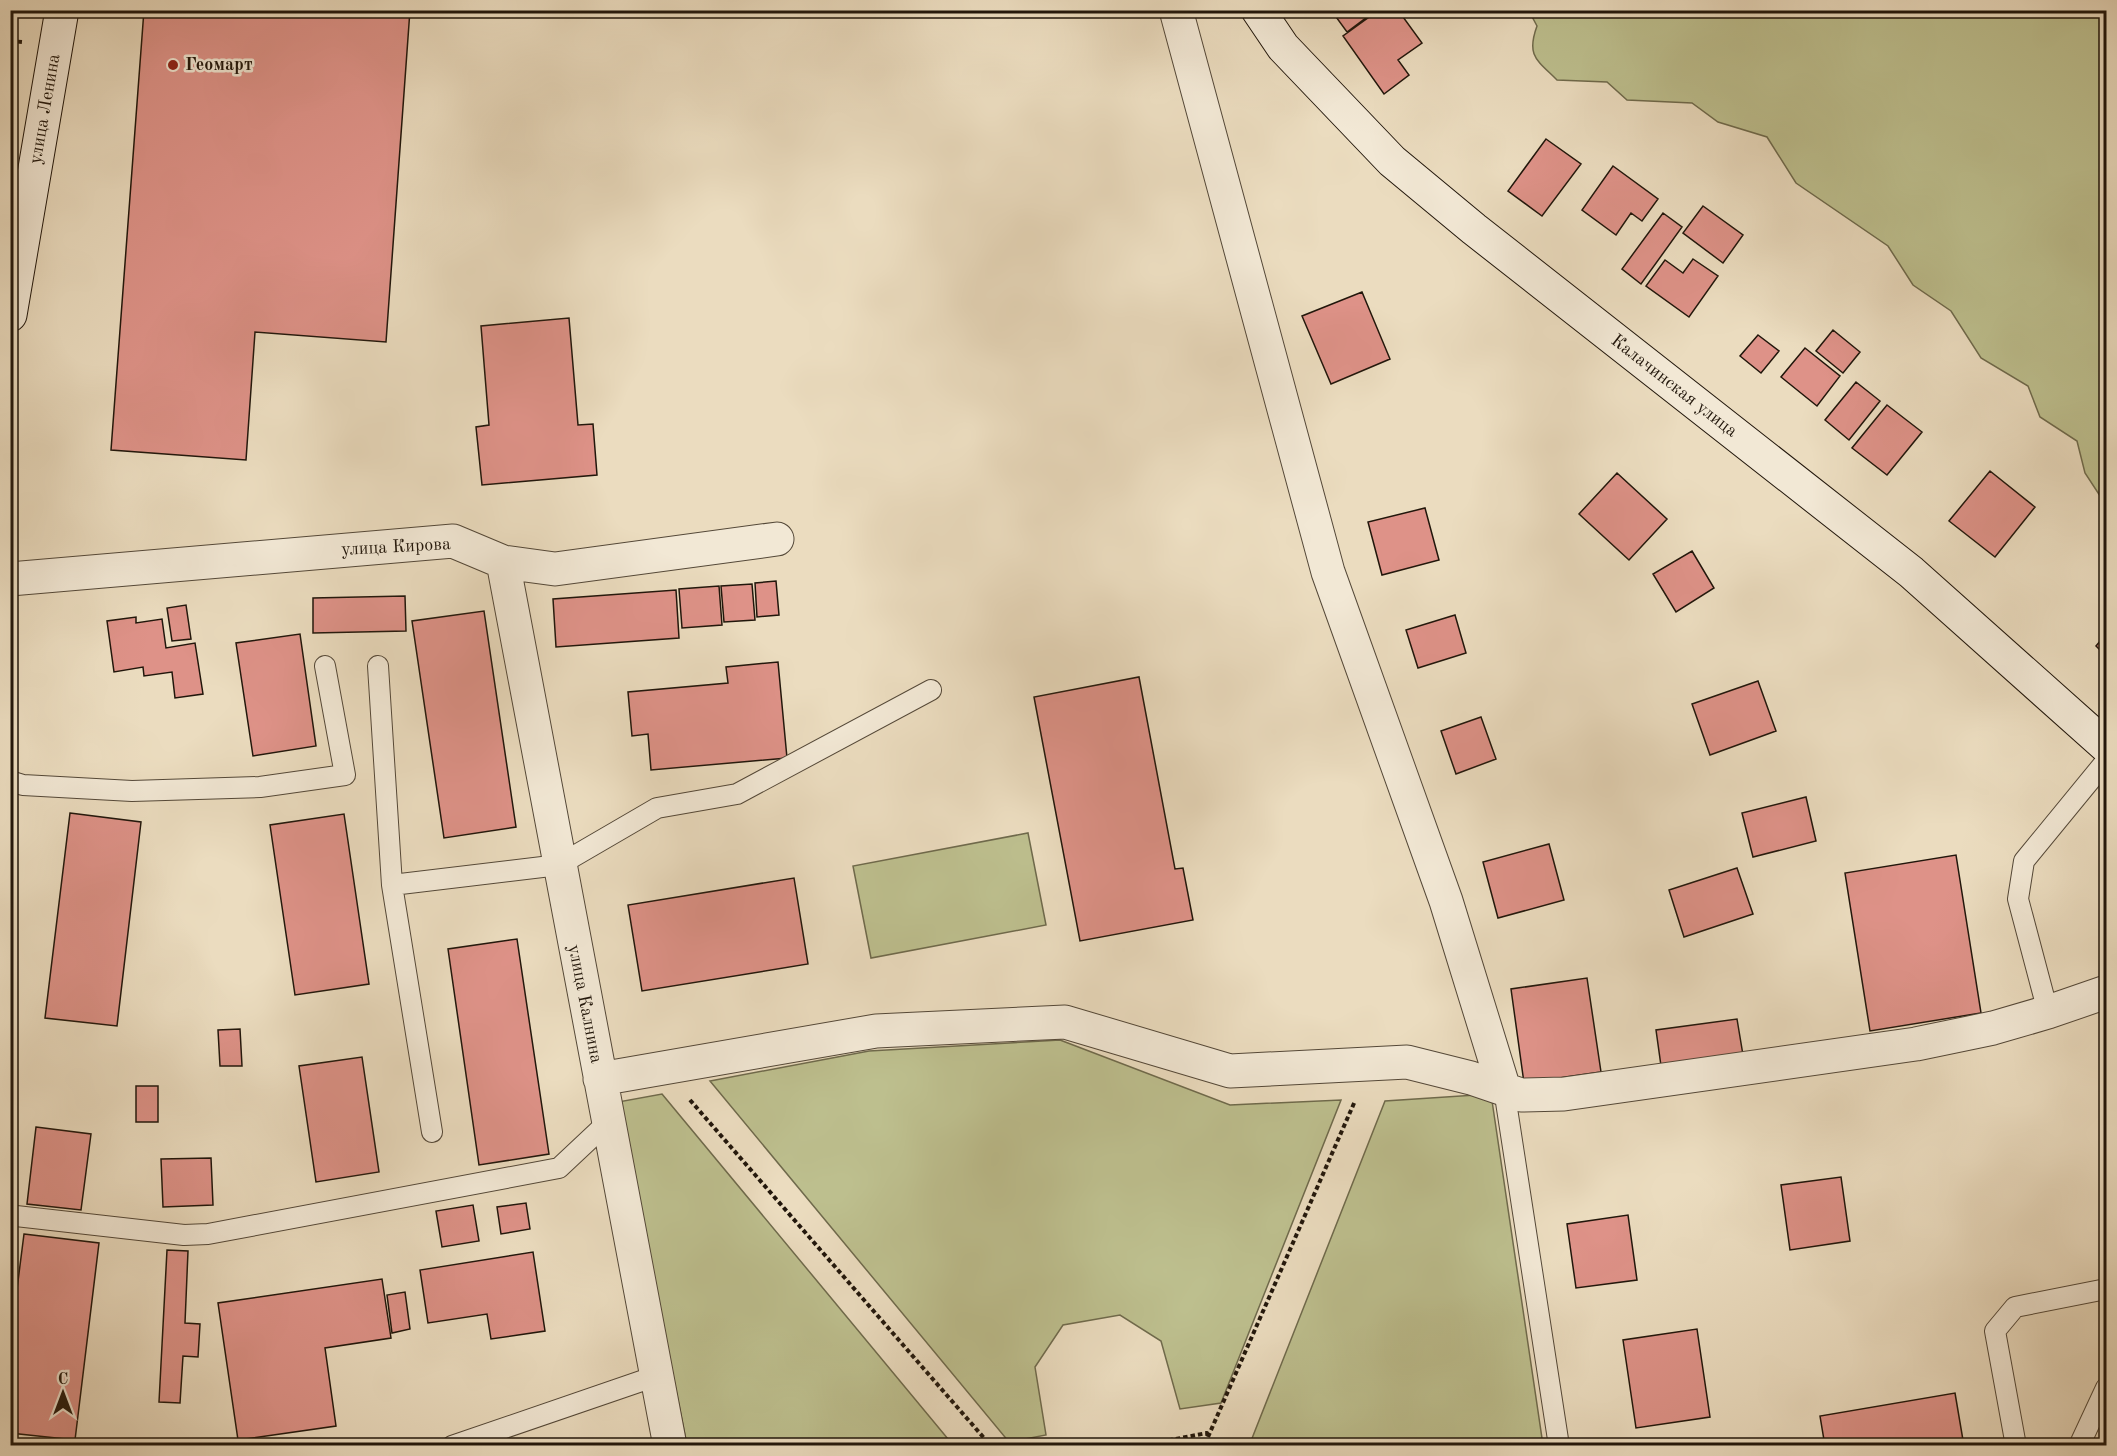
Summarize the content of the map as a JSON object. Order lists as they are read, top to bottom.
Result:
{
  "streets": {
    "street": [
      "улица Ленина",
      "Калачинская улица",
      "улица Кирова",
      "улица Калнина"
    ]
  },
  "crossings": [
    ["улица Кирова", "улица Калнина"]
  ],
  "places": ["Геомарт"],
  "north": "top"
}
